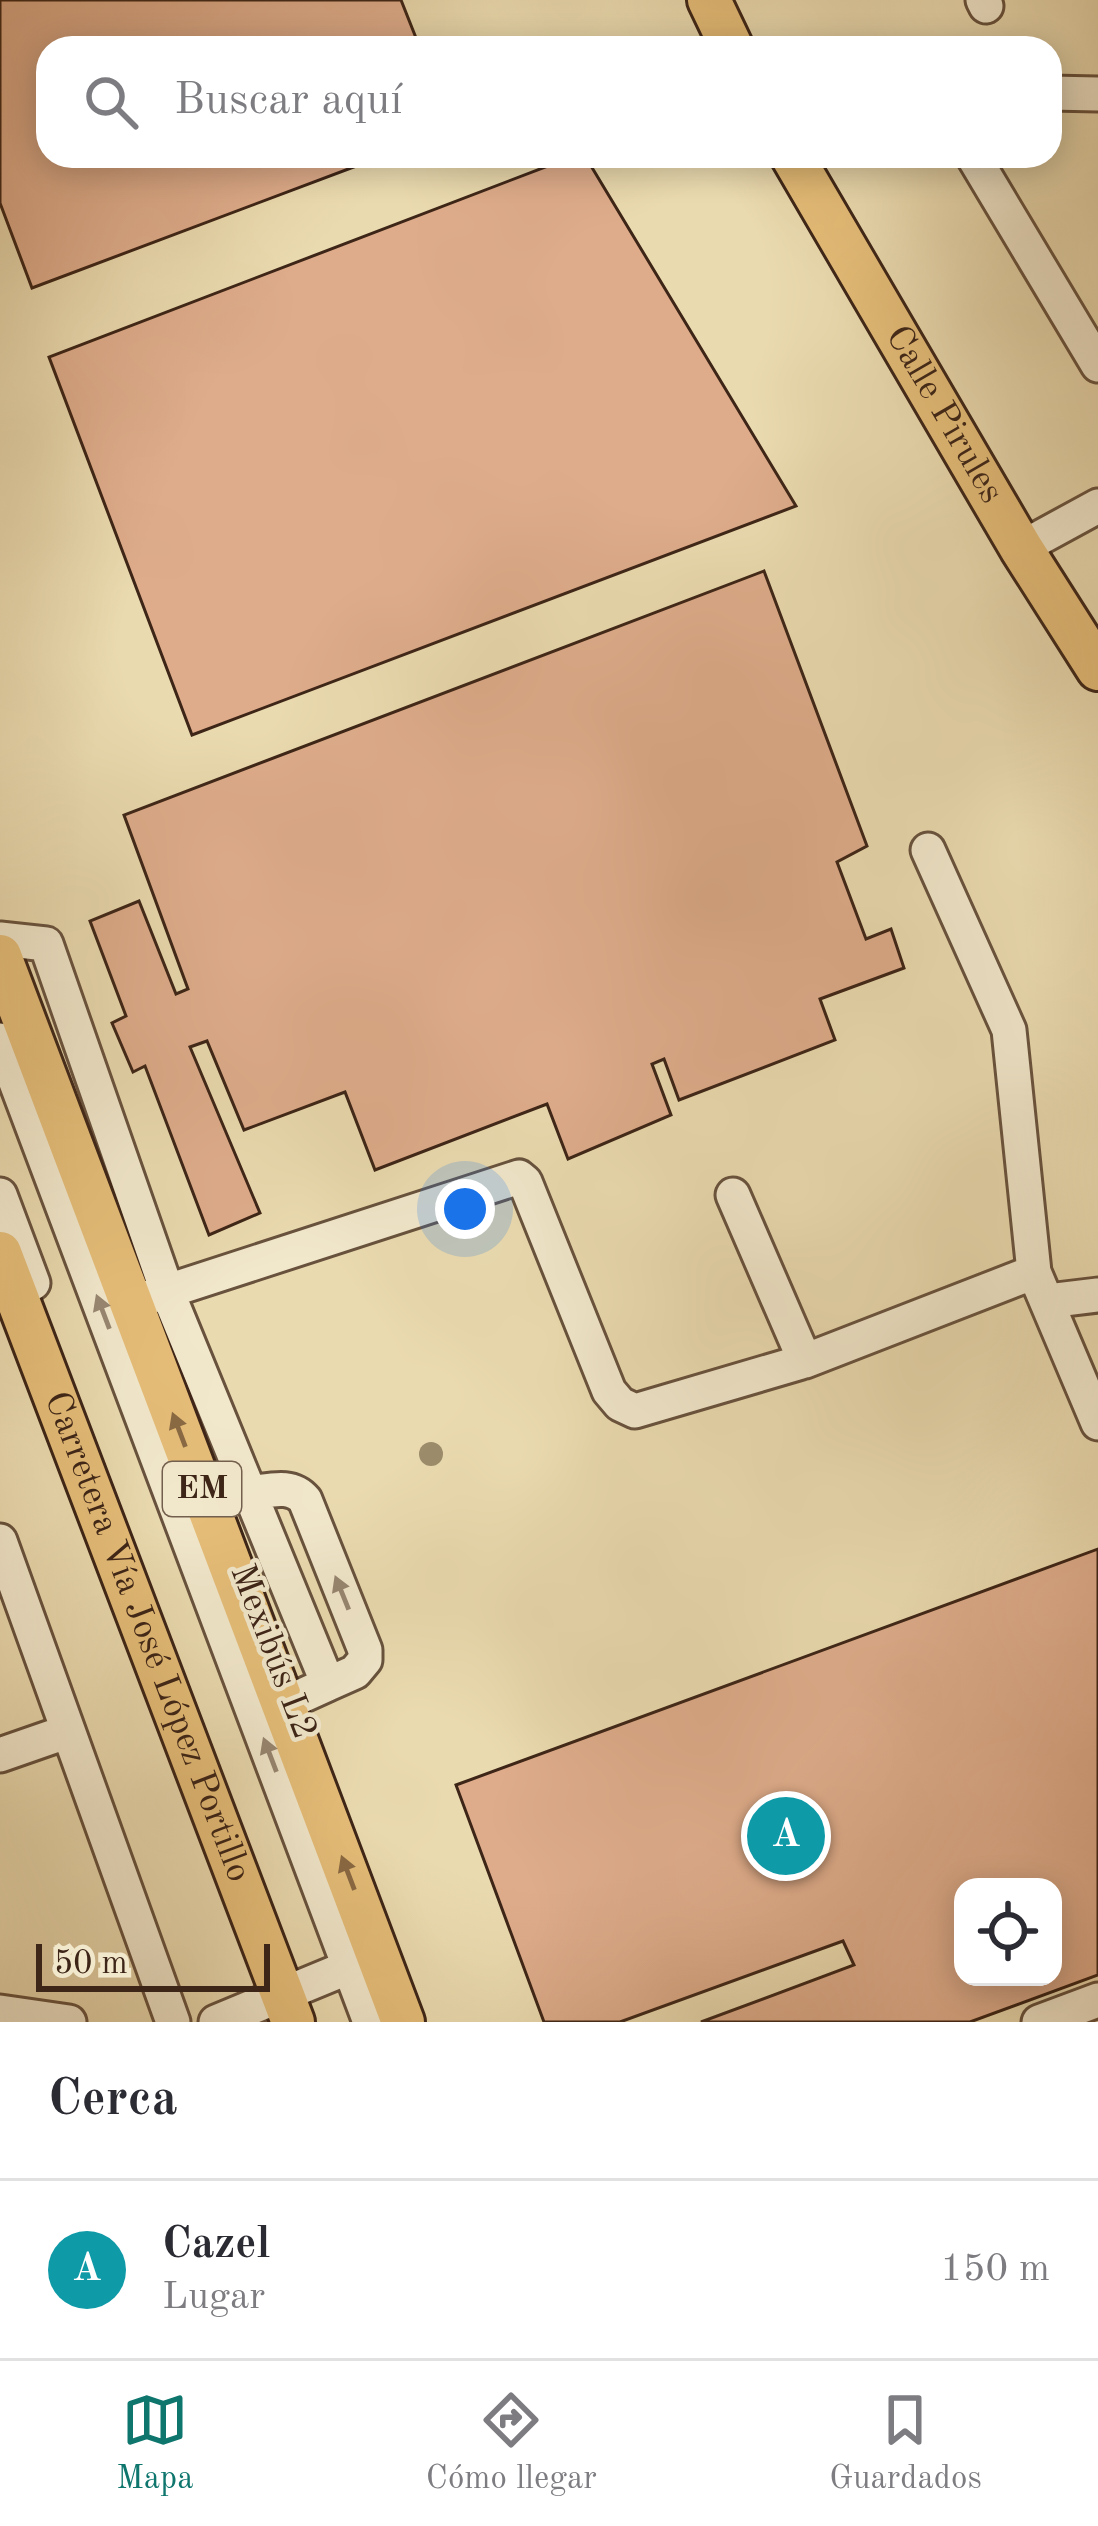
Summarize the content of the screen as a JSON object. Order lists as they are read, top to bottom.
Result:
{
  "streets": {
    "main road": ["Calle Pirules", "EM", "Carretera Vía José López Portillo"],
    "street": ["Mexibús L2"]
  },
  "crossings": [
    ["EM", "Mexibús L2"]
  ],
  "scale_bar": "50 m",
  "page": {
    "search": "Buscar aquí",
    "pins": "A",
    "scale": "50 m",
    "heading": "Cerca",
    "list": [
      {
        "mark": "A",
        "name": "Cazel",
        "note": "Lugar",
        "value": "150 m"
      }
    ],
    "nav": ["Mapa", "Cómo llegar", "Guardados"]
  }
}
